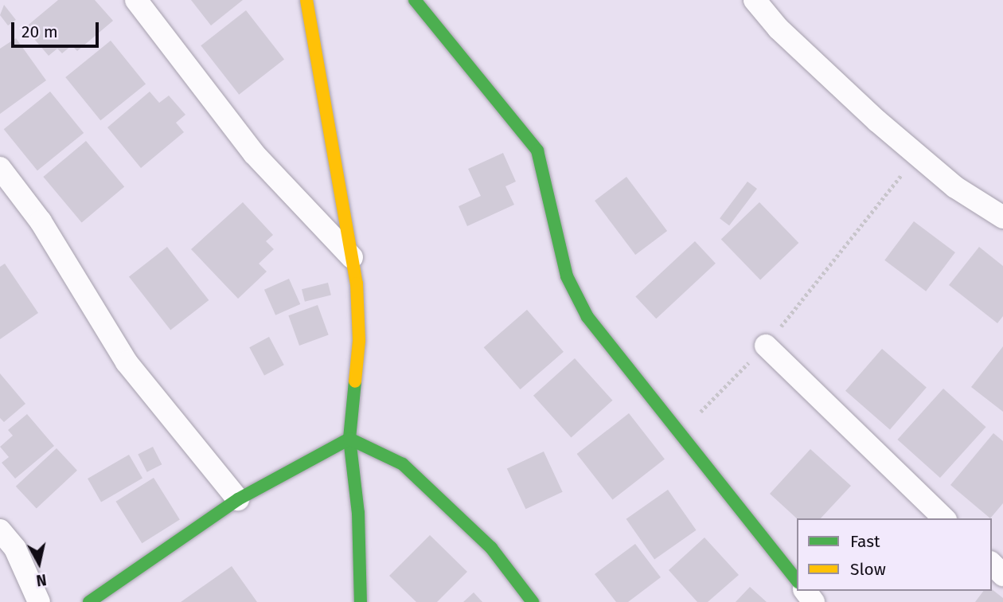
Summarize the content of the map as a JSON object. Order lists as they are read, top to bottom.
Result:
{
  "legend": ["Fast", "Slow"],
  "scale_bar": "20 m",
  "north": "bottom"
}
